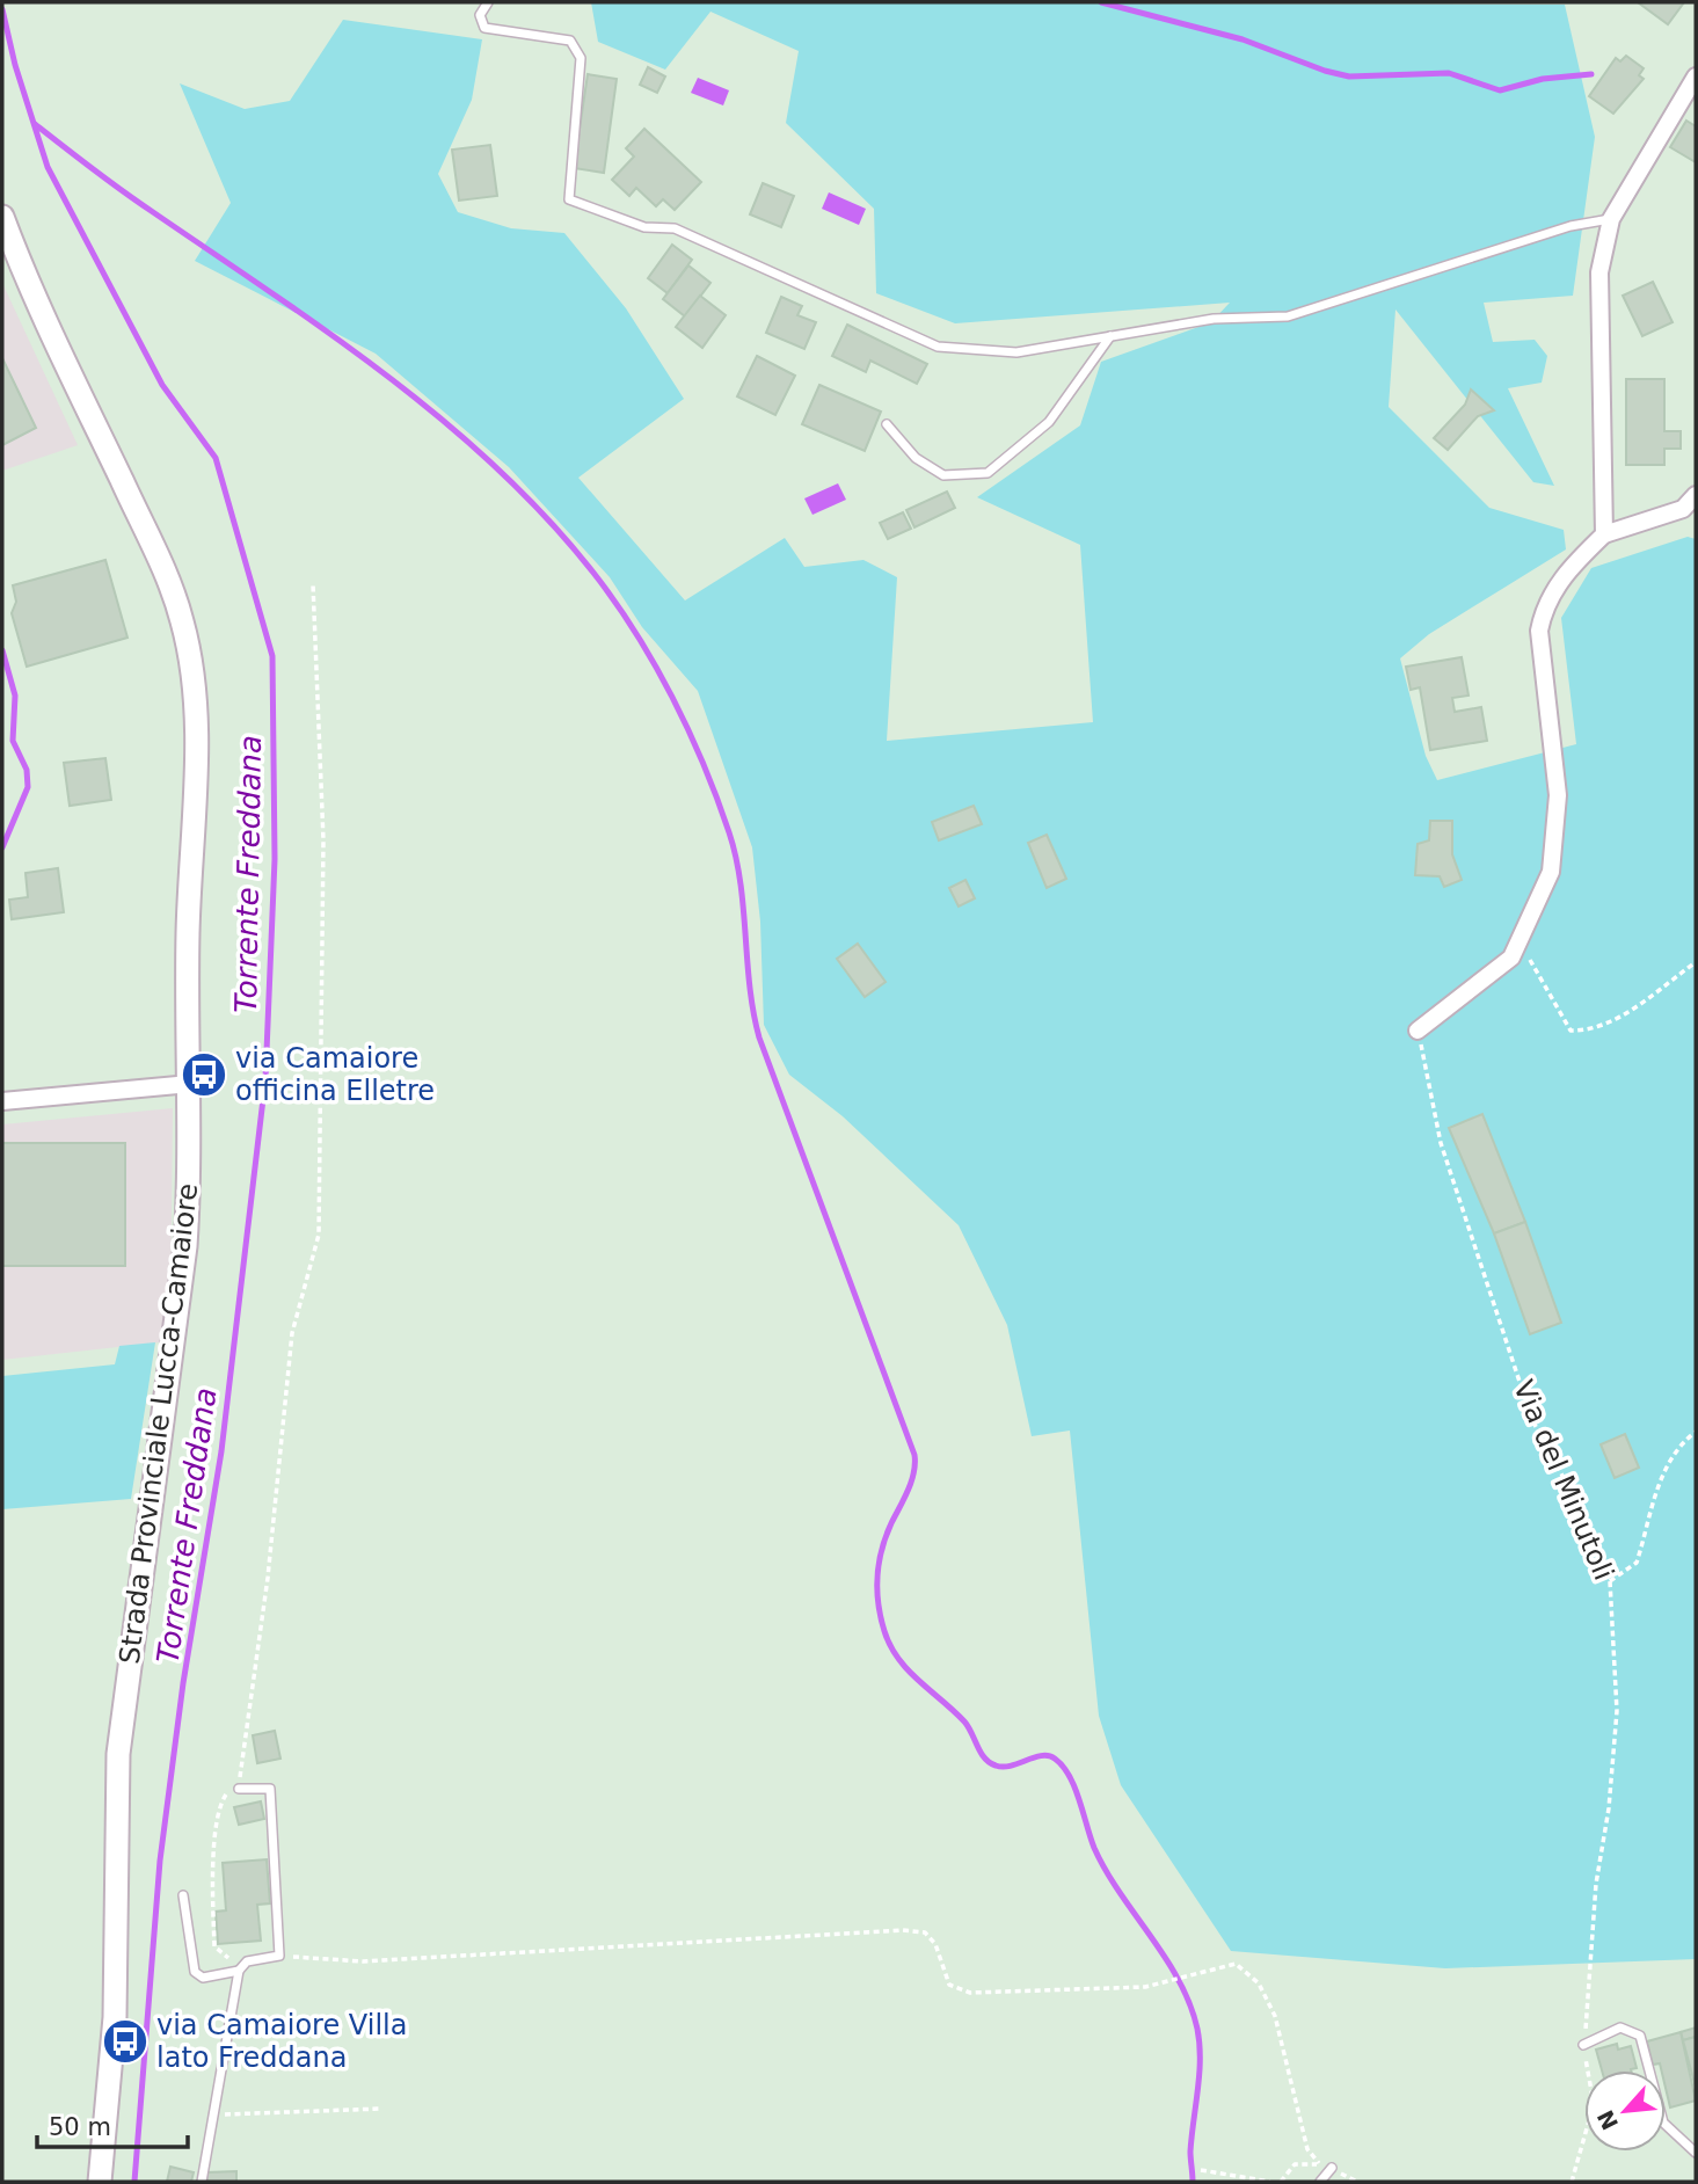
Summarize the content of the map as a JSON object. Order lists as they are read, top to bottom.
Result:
{
  "streets": {
    "main road": ["Strada Provinciale Lucca-Camaiore"],
    "path": ["Via del Minutoli"]
  },
  "water": ["Torrente Freddana"],
  "places": {
    "bus stop": ["via Camaiore officina Elletre", "via Camaiore Villa lato Freddana"]
  },
  "scale_bar": "50 m",
  "north": "bottom left"
}
